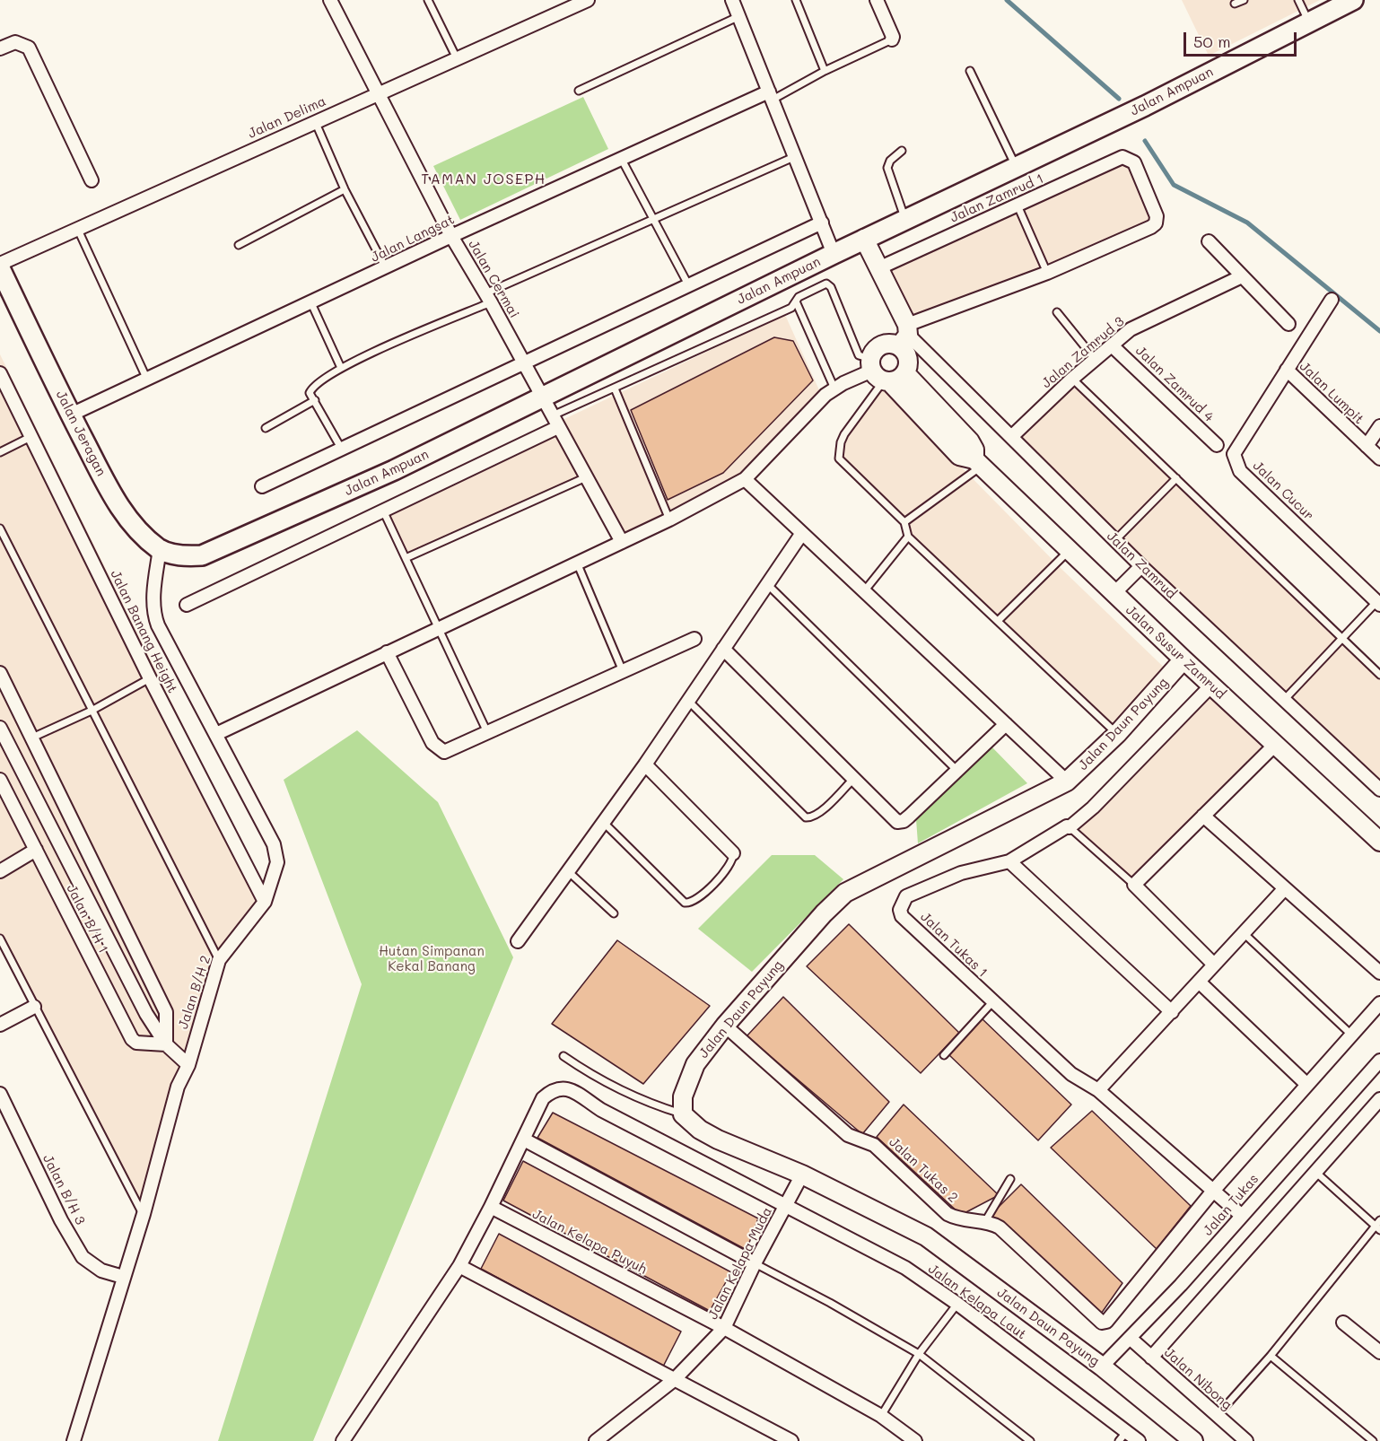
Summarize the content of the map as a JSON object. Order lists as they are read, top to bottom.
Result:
{
  "streets": {
    "main road": ["Jalan Ampuan", "Jalan Jeragan"],
    "street": [
      "Jalan Delima",
      "Jalan Zamrud 1",
      "Jalan Langsat",
      "Jalan Cermai",
      "Jalan Zamrud 3",
      "Jalan Zamrud 4",
      "Jalan Lumpit",
      "Jalan Cucur",
      "Jalan Zamrud",
      "Jalan Banang Height",
      "Jalan Susur Zamrud",
      "Jalan Daun Payung",
      "Jalan B/H 1",
      "Jalan Tukas 1",
      "Jalan B/H 2",
      "Jalan Tukas 2",
      "Jalan B/H 3",
      "Jalan Tukas",
      "Jalan Kelapa Puyuh",
      "Jalan Kelapa Muda",
      "Jalan Kelapa Laut",
      "Jalan Nibong"
    ]
  },
  "crossings": [
    ["Jalan Ampuan", "Jalan Cermai"],
    ["Jalan Ampuan", "Jalan Jeragan"],
    ["Jalan Ampuan", "Jalan Zamrud"],
    ["Jalan Delima", "Jalan Cermai"],
    ["Jalan Zamrud 1", "Jalan Zamrud"],
    ["Jalan Langsat", "Jalan Cermai"],
    ["Jalan Langsat", "Jalan Jeragan"],
    ["Jalan Zamrud 3", "Jalan Zamrud 4"],
    ["Jalan Zamrud 3", "Jalan Zamrud"],
    ["Jalan Lumpit", "Jalan Cucur"],
    ["Jalan Jeragan", "Jalan B/H 2"],
    ["Jalan Banang Height", "Jalan B/H 2"],
    ["Jalan Susur Zamrud", "Jalan Daun Payung"],
    ["Jalan Susur Zamrud", "Jalan Tukas 1"],
    ["Jalan Daun Payung", "Jalan Tukas 2"],
    ["Jalan Daun Payung", "Jalan Tukas"],
    ["Jalan Daun Payung", "Jalan Kelapa Muda"],
    ["Jalan Tukas 1", "Jalan Tukas 2"],
    ["Jalan Tukas 1", "Jalan Tukas"],
    ["Jalan B/H 2", "Jalan B/H 3"],
    ["Jalan Tukas", "Jalan Nibong"],
    ["Jalan Kelapa Puyuh", "Jalan Kelapa Muda"],
    ["Jalan Kelapa Puyuh", "Jalan Kelapa Laut"],
    ["Jalan Kelapa Muda", "Jalan Kelapa Laut"]
  ],
  "districts": ["TAMAN JOSEPH"],
  "parks": ["Hutan Simpanan Kekal Banang"],
  "scale_bar": "50 m"
}
